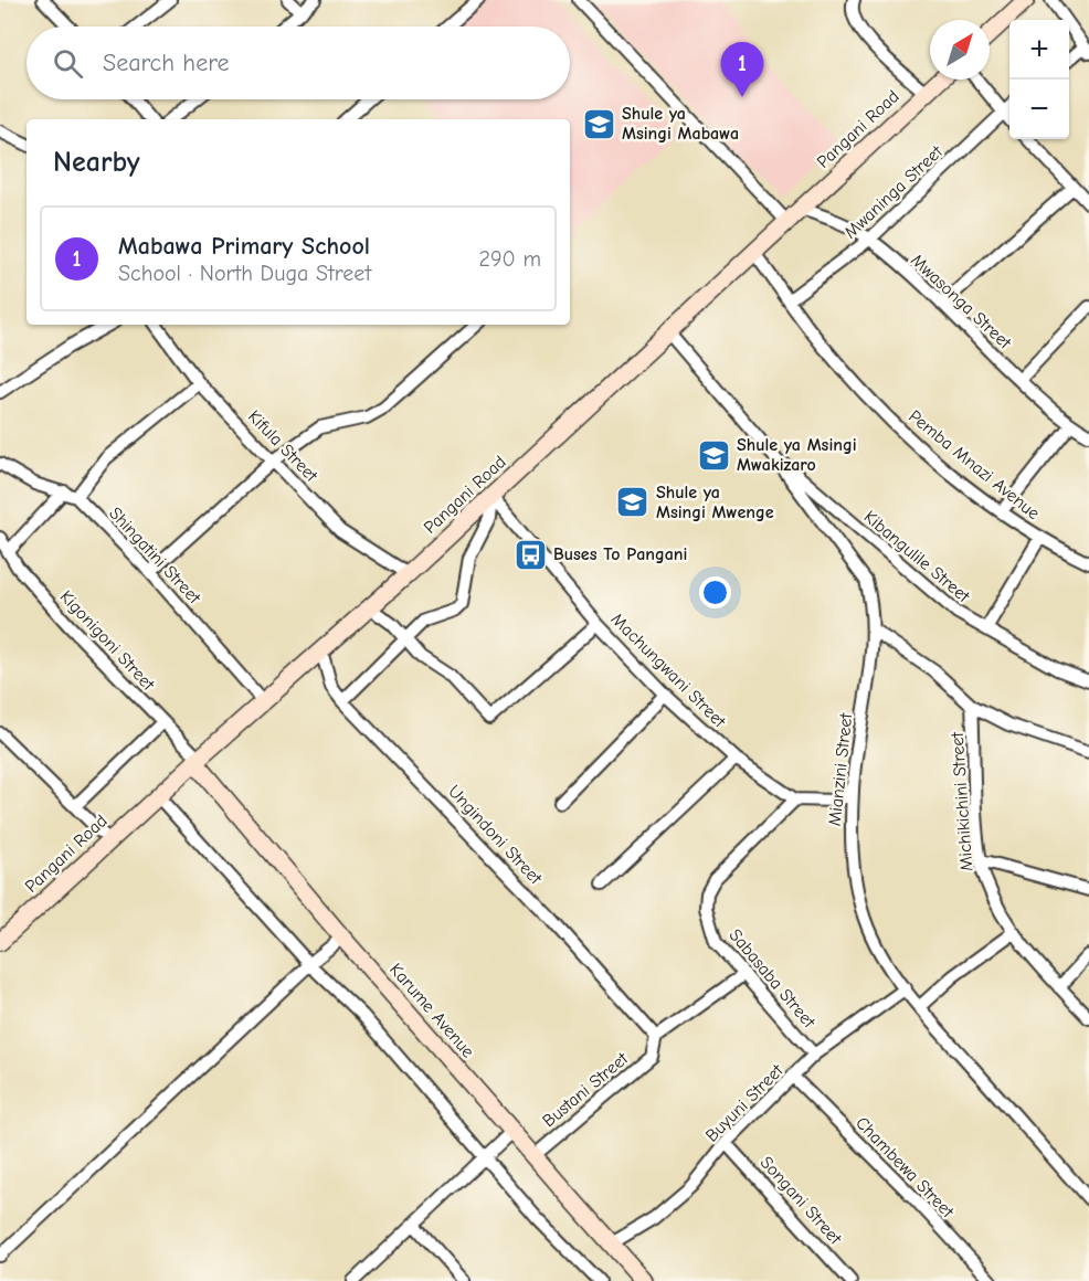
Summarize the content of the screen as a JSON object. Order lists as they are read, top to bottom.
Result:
{
  "streets": {
    "main road": ["Pangani Road", "Karume Avenue"],
    "street": [
      "Mwaninga Street",
      "Mwasonga Street",
      "Kifula Street",
      "Pemba Mnazi Avenue",
      "Shingatini Street",
      "Kibangulile Street",
      "Kigonigoni Street",
      "Machungwani Street",
      "Mianzini Street",
      "Michikichini Street",
      "Ungindoni Street",
      "Sabasaba Street",
      "Bustani Street",
      "Buyuni Street",
      "Chambewa Street",
      "Songani Street"
    ]
  },
  "crossings": [
    ["Pangani Road", "Mwasonga Street"],
    ["Pangani Road", "Kifula Street"],
    ["Pangani Road", "Pemba Mnazi Avenue"],
    ["Pangani Road", "Shingatini Street"],
    ["Pangani Road", "Kigonigoni Street"],
    ["Pangani Road", "Machungwani Street"],
    ["Pangani Road", "Mianzini Street"],
    ["Pangani Road", "Ungindoni Street"],
    ["Pangani Road", "Karume Avenue"],
    ["Mwaninga Street", "Mwasonga Street"],
    ["Mwaninga Street", "Pemba Mnazi Avenue"],
    ["Kibangulile Street", "Mianzini Street"],
    ["Kigonigoni Street", "Karume Avenue"],
    ["Machungwani Street", "Sabasaba Street"],
    ["Mianzini Street", "Buyuni Street"],
    ["Ungindoni Street", "Bustani Street"],
    ["Sabasaba Street", "Bustani Street"],
    ["Sabasaba Street", "Buyuni Street"],
    ["Karume Avenue", "Bustani Street"],
    ["Karume Avenue", "Buyuni Street"],
    ["Buyuni Street", "Chambewa Street"],
    ["Buyuni Street", "Songani Street"]
  ],
  "places": {
    "school or university": ["Shule ya Msingi Mabawa", "Shule ya Msingi Mwakizaro", "Shule ya Msingi Mwenge"],
    "bus stop": ["Buses To Pangani"]
  },
  "north": "top right",
  "page": {
    "map_buttons": ["+", "−"],
    "search": "Search here",
    "pins": "1",
    "heading": "Nearby",
    "list": [
      {
        "mark": "1",
        "name": "Mabawa Primary School",
        "note": "School · North Duga Street",
        "value": "290 m"
      }
    ]
  }
}
